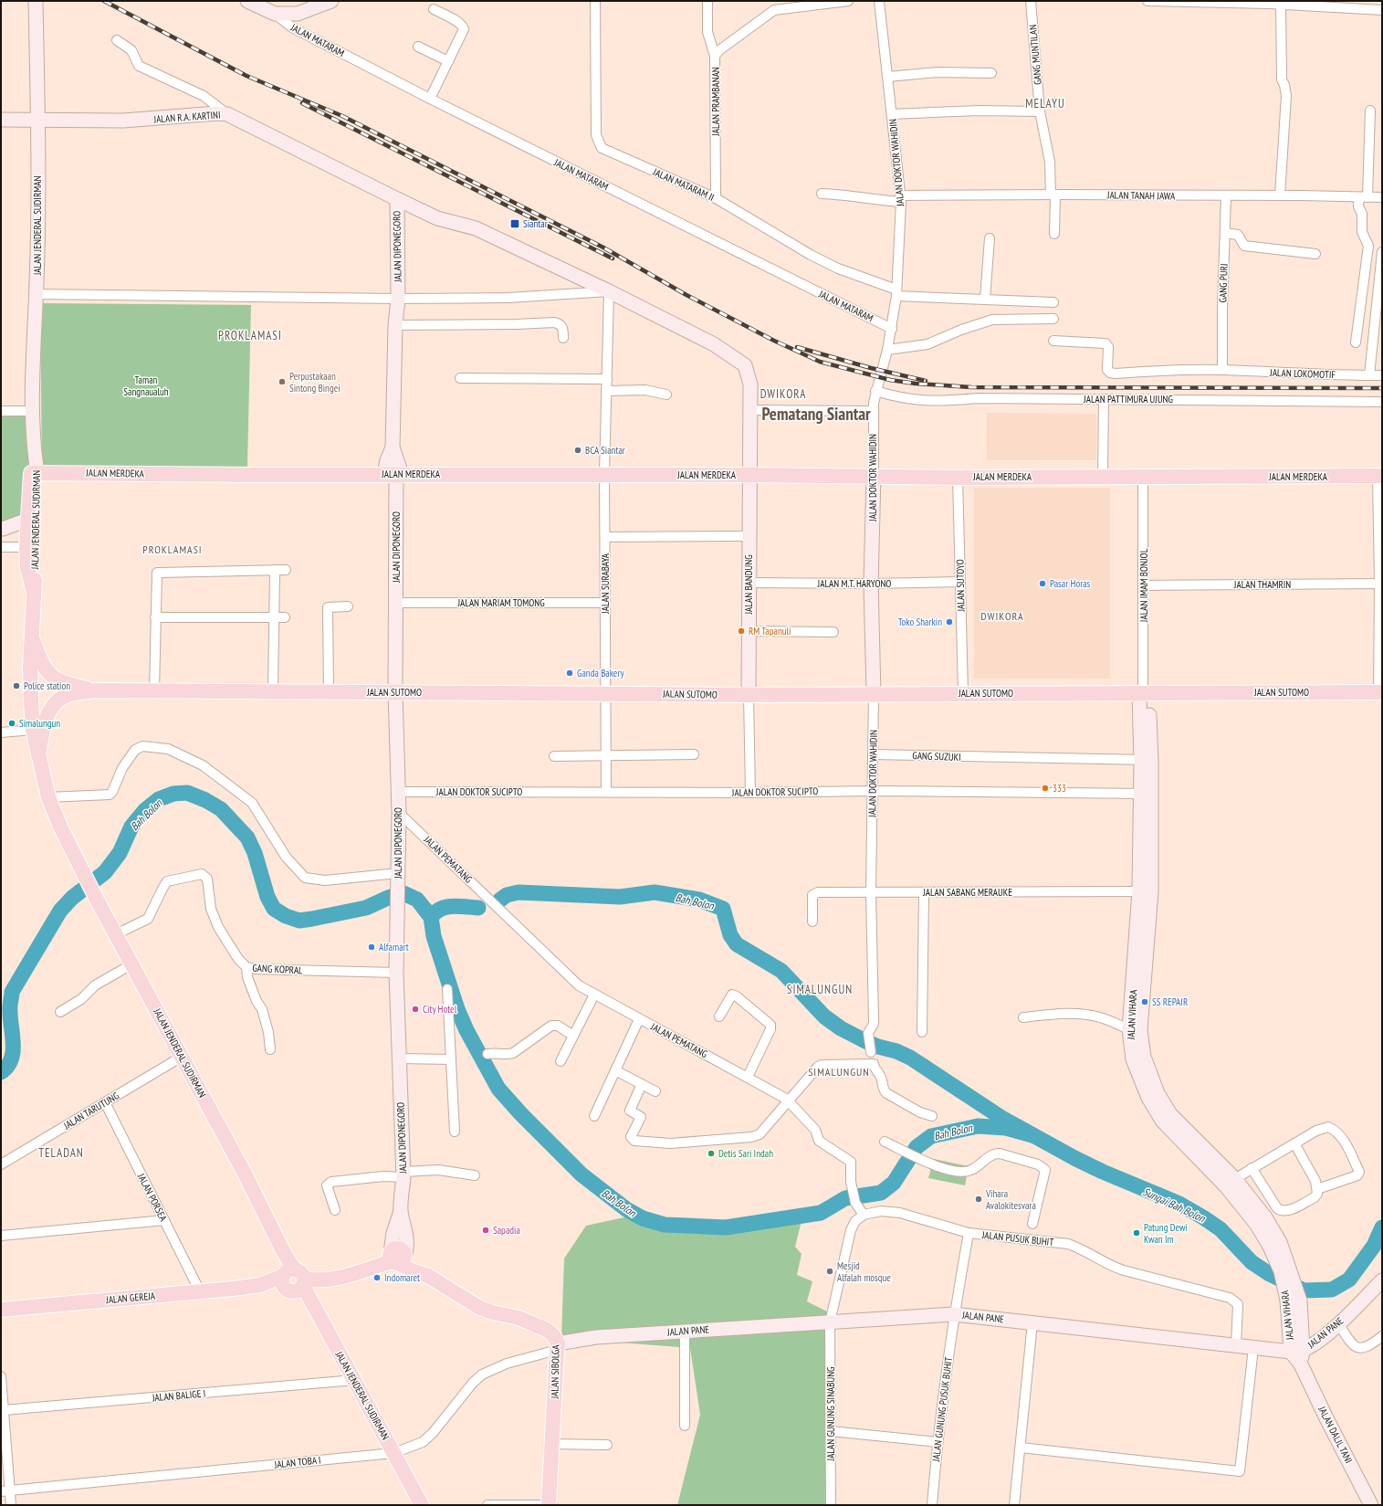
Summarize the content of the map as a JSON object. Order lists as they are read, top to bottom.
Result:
{
  "streets": {
    "main road": [
      "JALAN JENDERAL SUDIRMAN",
      "JALAN MERDEKA",
      "JALAN SUTOMO",
      "JALAN GEREJA",
      "JALAN SIBOLGA"
    ],
    "street": [
      "JALAN MATARAM",
      "GANG MUNTILAN",
      "JALAN PRAMBANAN",
      "JALAN R.A. KARTINI",
      "JALAN DOKTOR WAHIDIN",
      "JALAN MATARAM II",
      "JALAN TANAH JAWA",
      "JALAN DIPONEGORO",
      "GANG PURI",
      "JALAN LOKOMOTIF",
      "JALAN PATTIMURA UJUNG",
      "JALAN SURABAYA",
      "JALAN M.T. HARYONO",
      "JALAN BANDUNG",
      "JALAN THAMRIN",
      "JALAN SUTOYO",
      "JALAN IMAM BONJOL",
      "JALAN MARIAM TOMONG",
      "GANG SUZUKI",
      "JALAN DOKTOR SUCIPTO",
      "JALAN PEMATANG",
      "JALAN SABANG MERAUKE",
      "GANG KOPRAL",
      "JALAN VIHARA",
      "JALAN TARUTUNG",
      "JALAN PORSEA",
      "JALAN PUSUK BUHIT",
      "JALAN PANE",
      "JALAN BALIGE I",
      "JALAN GUNUNG PUSUK BUHIT",
      "JALAN GUNUNG SINABUNG",
      "JALAN DALIL TANI",
      "JALAN TOBA I"
    ]
  },
  "crossings": [
    ["JALAN MATARAM", "JALAN DOKTOR WAHIDIN"],
    ["GANG MUNTILAN", "JALAN TANAH JAWA"],
    ["JALAN PRAMBANAN", "JALAN MATARAM II"],
    ["JALAN R.A. KARTINI", "JALAN JENDERAL SUDIRMAN"],
    ["JALAN R.A. KARTINI", "JALAN DIPONEGORO"],
    ["JALAN R.A. KARTINI", "JALAN SURABAYA"],
    ["JALAN R.A. KARTINI", "JALAN BANDUNG"],
    ["JALAN DOKTOR WAHIDIN", "JALAN MATARAM II"],
    ["JALAN DOKTOR WAHIDIN", "JALAN TANAH JAWA"],
    ["JALAN DOKTOR WAHIDIN", "JALAN PATTIMURA UJUNG"],
    ["JALAN DOKTOR WAHIDIN", "JALAN MERDEKA"],
    ["JALAN DOKTOR WAHIDIN", "JALAN M.T. HARYONO"],
    ["JALAN DOKTOR WAHIDIN", "JALAN SUTOMO"],
    ["JALAN DOKTOR WAHIDIN", "GANG SUZUKI"],
    ["JALAN DOKTOR WAHIDIN", "JALAN DOKTOR SUCIPTO"],
    ["JALAN DOKTOR WAHIDIN", "JALAN SABANG MERAUKE"],
    ["JALAN TANAH JAWA", "GANG PURI"],
    ["JALAN JENDERAL SUDIRMAN", "JALAN MERDEKA"],
    ["JALAN JENDERAL SUDIRMAN", "JALAN SUTOMO"],
    ["JALAN JENDERAL SUDIRMAN", "GANG KOPRAL"],
    ["JALAN JENDERAL SUDIRMAN", "JALAN TARUTUNG"],
    ["JALAN JENDERAL SUDIRMAN", "JALAN GEREJA"],
    ["JALAN JENDERAL SUDIRMAN", "JALAN BALIGE I"],
    ["JALAN JENDERAL SUDIRMAN", "JALAN TOBA I"],
    ["JALAN DIPONEGORO", "JALAN MERDEKA"],
    ["JALAN DIPONEGORO", "JALAN MARIAM TOMONG"],
    ["JALAN DIPONEGORO", "JALAN SUTOMO"],
    ["JALAN DIPONEGORO", "JALAN DOKTOR SUCIPTO"],
    ["JALAN DIPONEGORO", "JALAN PEMATANG"],
    ["JALAN DIPONEGORO", "GANG KOPRAL"],
    ["JALAN DIPONEGORO", "JALAN SIBOLGA"],
    ["GANG PURI", "JALAN LOKOMOTIF"],
    ["JALAN MERDEKA", "JALAN SURABAYA"],
    ["JALAN MERDEKA", "JALAN BANDUNG"],
    ["JALAN MERDEKA", "JALAN SUTOYO"],
    ["JALAN MERDEKA", "JALAN IMAM BONJOL"],
    ["JALAN SURABAYA", "JALAN BANDUNG"],
    ["JALAN SURABAYA", "JALAN MARIAM TOMONG"],
    ["JALAN SURABAYA", "JALAN SUTOMO"],
    ["JALAN SURABAYA", "JALAN DOKTOR SUCIPTO"],
    ["JALAN M.T. HARYONO", "JALAN BANDUNG"],
    ["JALAN M.T. HARYONO", "JALAN SUTOYO"],
    ["JALAN BANDUNG", "JALAN SUTOMO"],
    ["JALAN THAMRIN", "JALAN IMAM BONJOL"],
    ["JALAN SUTOYO", "JALAN SUTOMO"],
    ["JALAN IMAM BONJOL", "JALAN SUTOMO"],
    ["JALAN IMAM BONJOL", "JALAN VIHARA"],
    ["JALAN SUTOMO", "JALAN VIHARA"],
    ["GANG SUZUKI", "JALAN VIHARA"],
    ["JALAN DOKTOR SUCIPTO", "JALAN VIHARA"],
    ["JALAN PEMATANG", "JALAN PUSUK BUHIT"],
    ["JALAN SABANG MERAUKE", "JALAN VIHARA"],
    ["JALAN VIHARA", "JALAN PANE"],
    ["JALAN VIHARA", "JALAN DALIL TANI"],
    ["JALAN TARUTUNG", "JALAN PORSEA"],
    ["JALAN PORSEA", "JALAN GEREJA"],
    ["JALAN PUSUK BUHIT", "JALAN PANE"],
    ["JALAN PUSUK BUHIT", "JALAN GUNUNG PUSUK BUHIT"],
    ["JALAN PANE", "JALAN SIBOLGA"],
    ["JALAN PANE", "JALAN GUNUNG PUSUK BUHIT"],
    ["JALAN PANE", "JALAN GUNUNG SINABUNG"],
    ["JALAN PANE", "JALAN DALIL TANI"],
    ["JALAN PANE", "JALAN TOBA I"],
    ["JALAN SIBOLGA", "JALAN TOBA I"]
  ],
  "districts": [
    "MELAYU",
    "PROKLAMASI",
    "DWIKORA",
    "Pematang Siantar",
    "PROKLAMASI",
    "DWIKORA",
    "SIMALUNGUN",
    "SIMALUNGUN",
    "TELADAN"
  ],
  "water": ["Bah Bolon", "Sungai Bah Bolon"],
  "parks": ["Taman Sangnaualuh"],
  "places": {
    "transit": ["Siantar"],
    "other": [
      "Perpustakaan Sintong Bingei",
      "BCA Siantar",
      "Pasar Horas",
      "Toko Sharkin",
      "RM Tapanuli",
      "Ganda Bakery",
      "Police station",
      "Simalungun",
      "333",
      "Alfamart",
      "SS REPAIR",
      "City Hotel",
      "Detis Sari Indah",
      "Vihara Avalokitesvara",
      "Sapadia",
      "Patung Dewi Kwan Im",
      "Mesjid Alfalah mosque",
      "Indomaret"
    ]
  }
}
